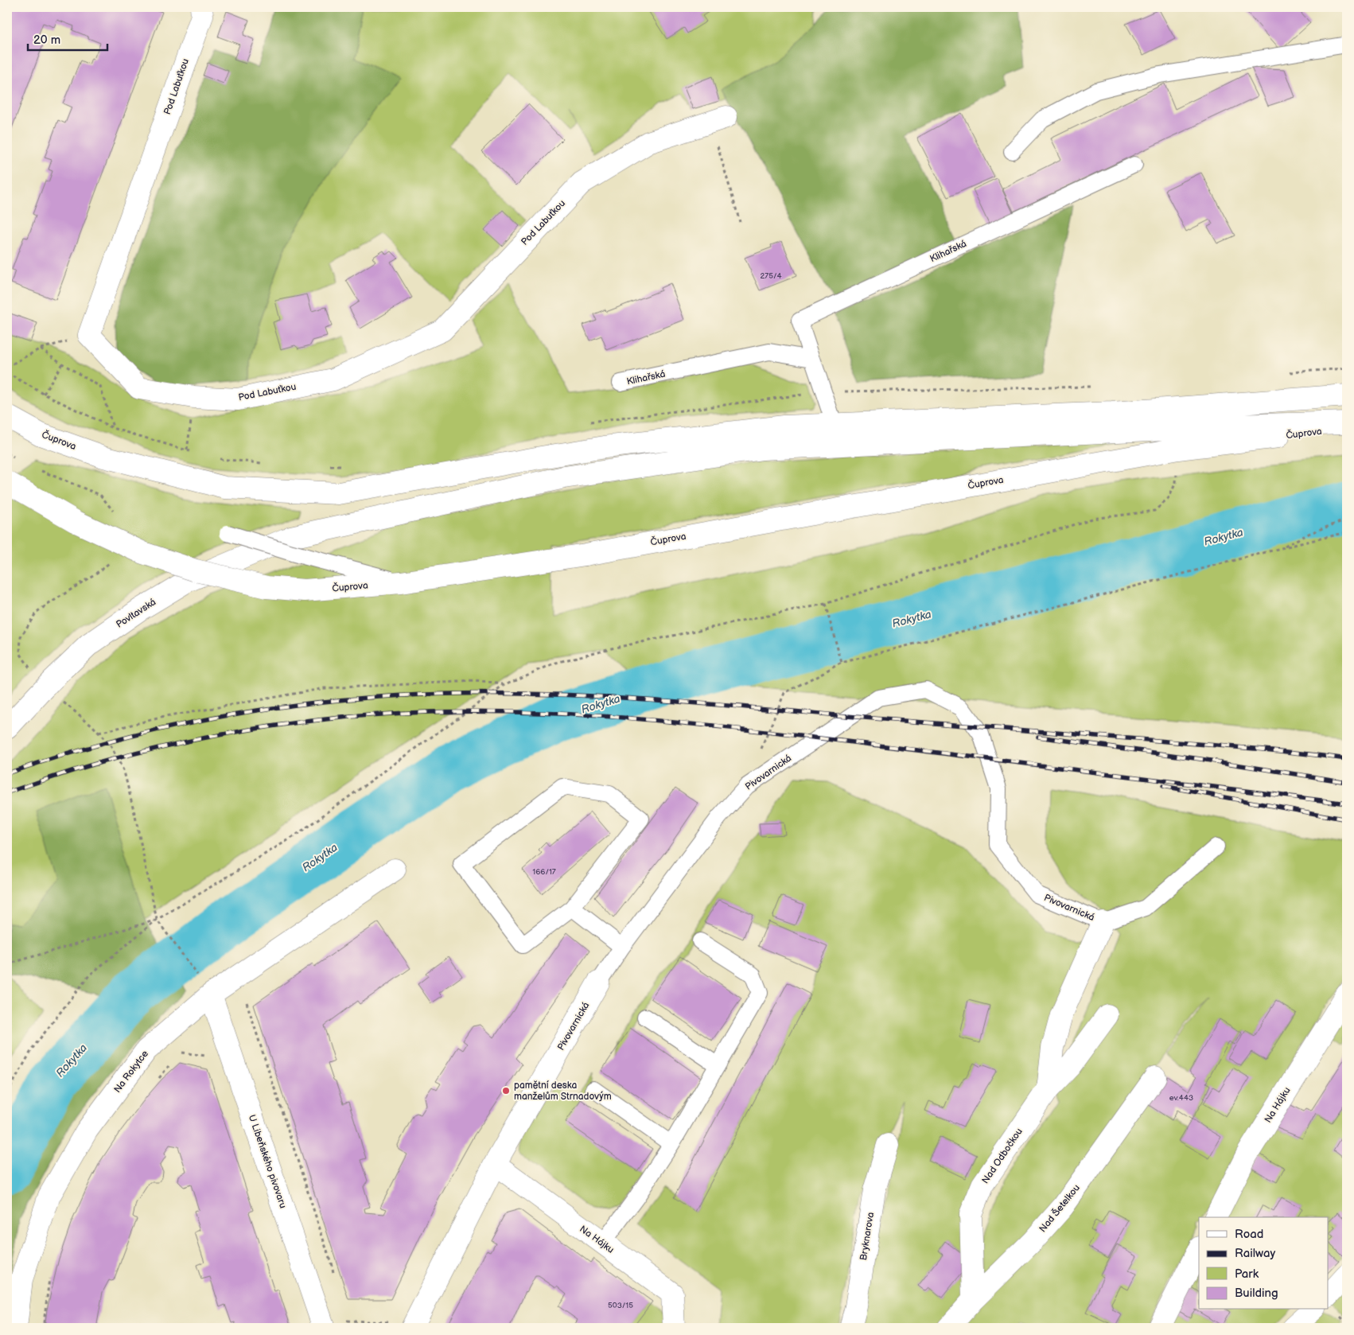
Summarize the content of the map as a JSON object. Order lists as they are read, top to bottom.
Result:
{
  "streets": {
    "main road": [
      "Pod Labuťkou",
      "Čuprova",
      "Povltavská",
      "Pivovarnická",
      "Na Rokytce",
      "Na Hájku",
      "Nad Odbočkou",
      "U Libeňského pivovaru",
      "Nad Šetelkou",
      "Bryknarova"
    ],
    "lane": ["Klihařská"]
  },
  "crossings": [
    ["Klihařská", "Čuprova"],
    ["Čuprova", "Povltavská"],
    ["Pivovarnická", "Na Hájku"],
    ["Pivovarnická", "Nad Odbočkou"],
    ["Na Rokytce", "U Libeňského pivovaru"],
    ["Nad Odbočkou", "Nad Šetelkou"]
  ],
  "water": ["Rokytka"],
  "places": ["pamětní deska manželům Strnadovým"],
  "house_numbers": [
    "275/4",
    "166/17",
    "ev.443",
    "503/15"
  ],
  "legend": [
    "Road",
    "Railway",
    "Park",
    "Building"
  ],
  "scale_bar": "20 m"
}
